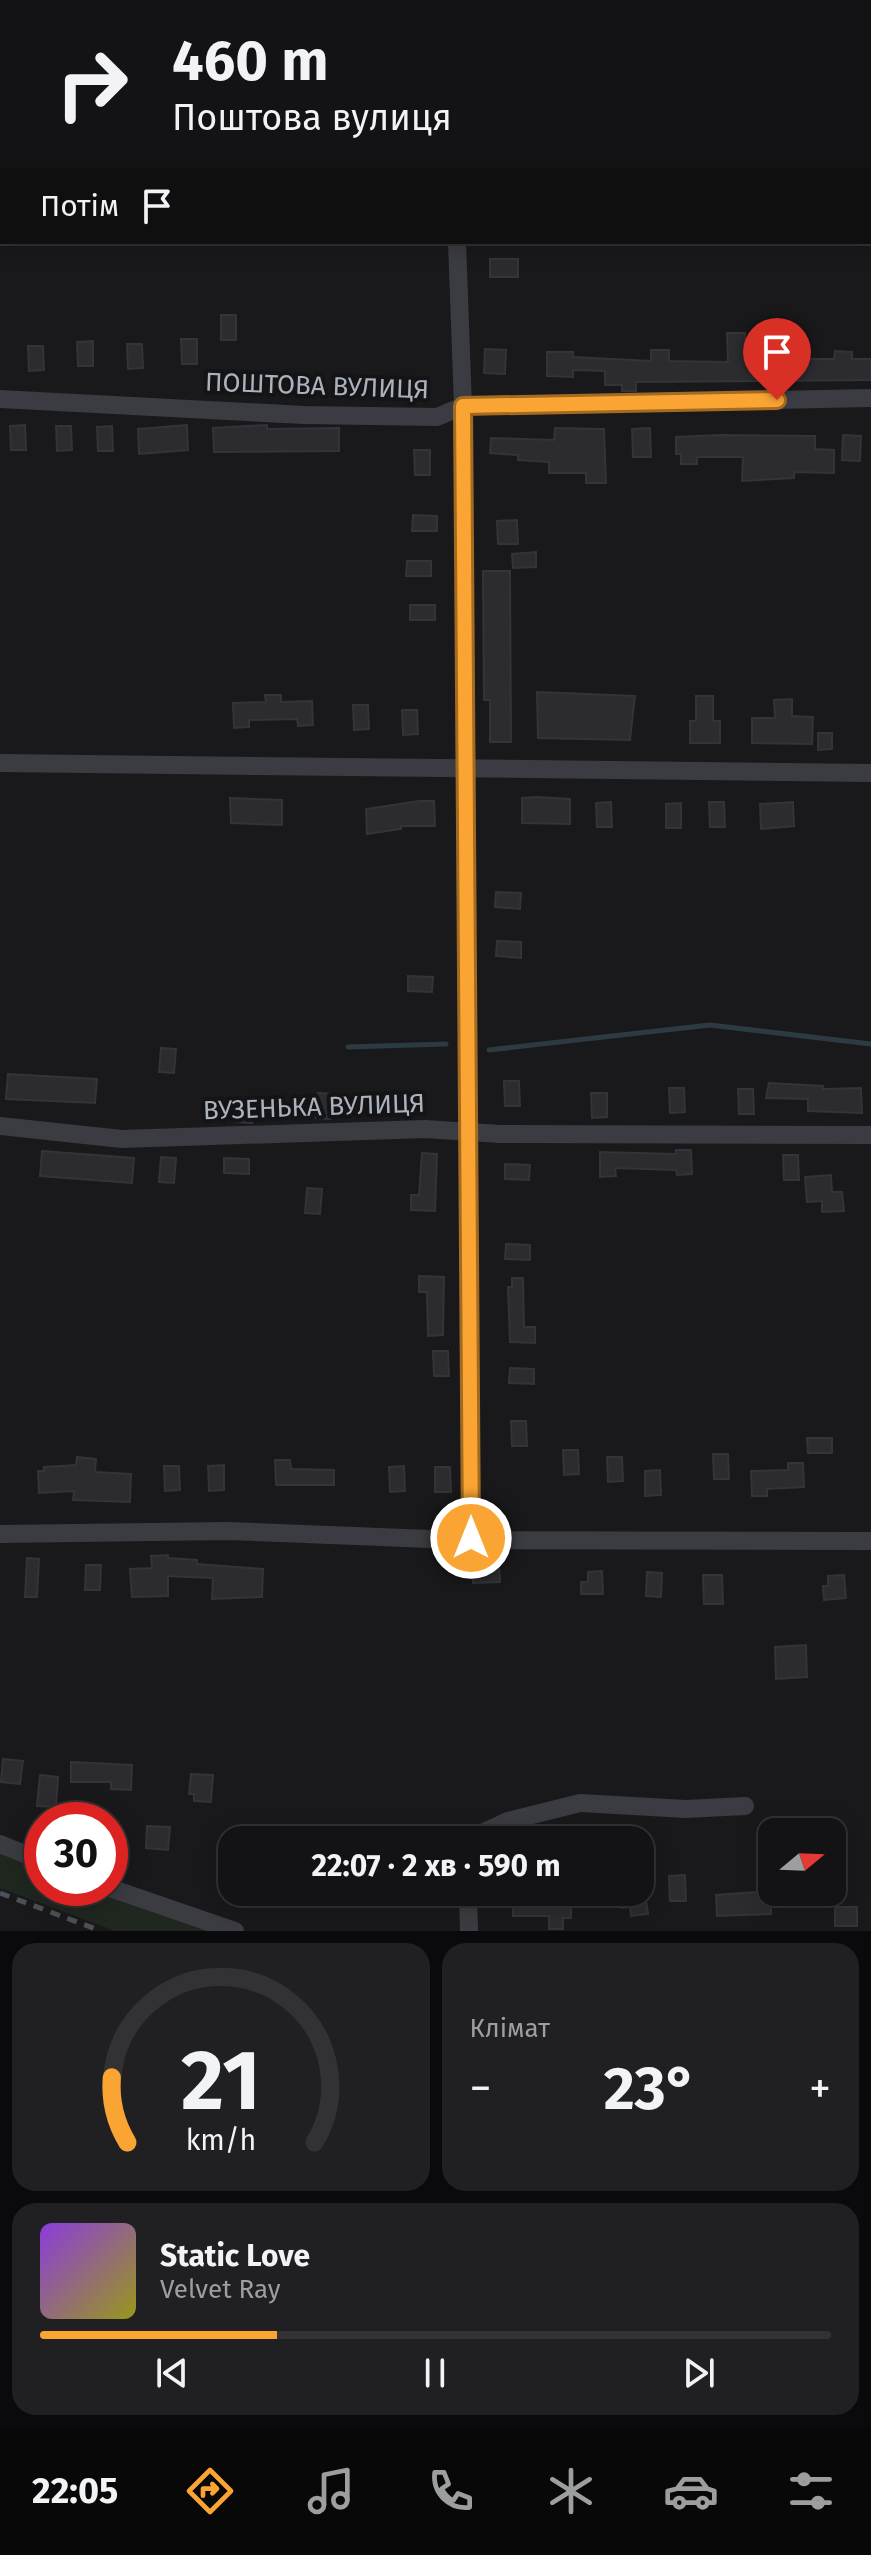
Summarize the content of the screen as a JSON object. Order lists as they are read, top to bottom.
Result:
{
  "streets": {
    "street": ["ПОШТОВА ВУЛИЦЯ", "ВУЗЕНЬКА ВУЛИЦЯ"]
  },
  "north": "right",
  "page": {
    "turn": ["460 m", "Поштова вулиця"],
    "then": "Потім",
    "limit": "30",
    "trip": "22:07 · 2 хв · 590 m",
    "tile": "Клімат",
    "heat": ["−", "23°", "+"],
    "song": ["Static Love", "Velvet Ray"],
    "tabs": "22:05",
    "gauge": ["21", "km/h"]
  }
}
